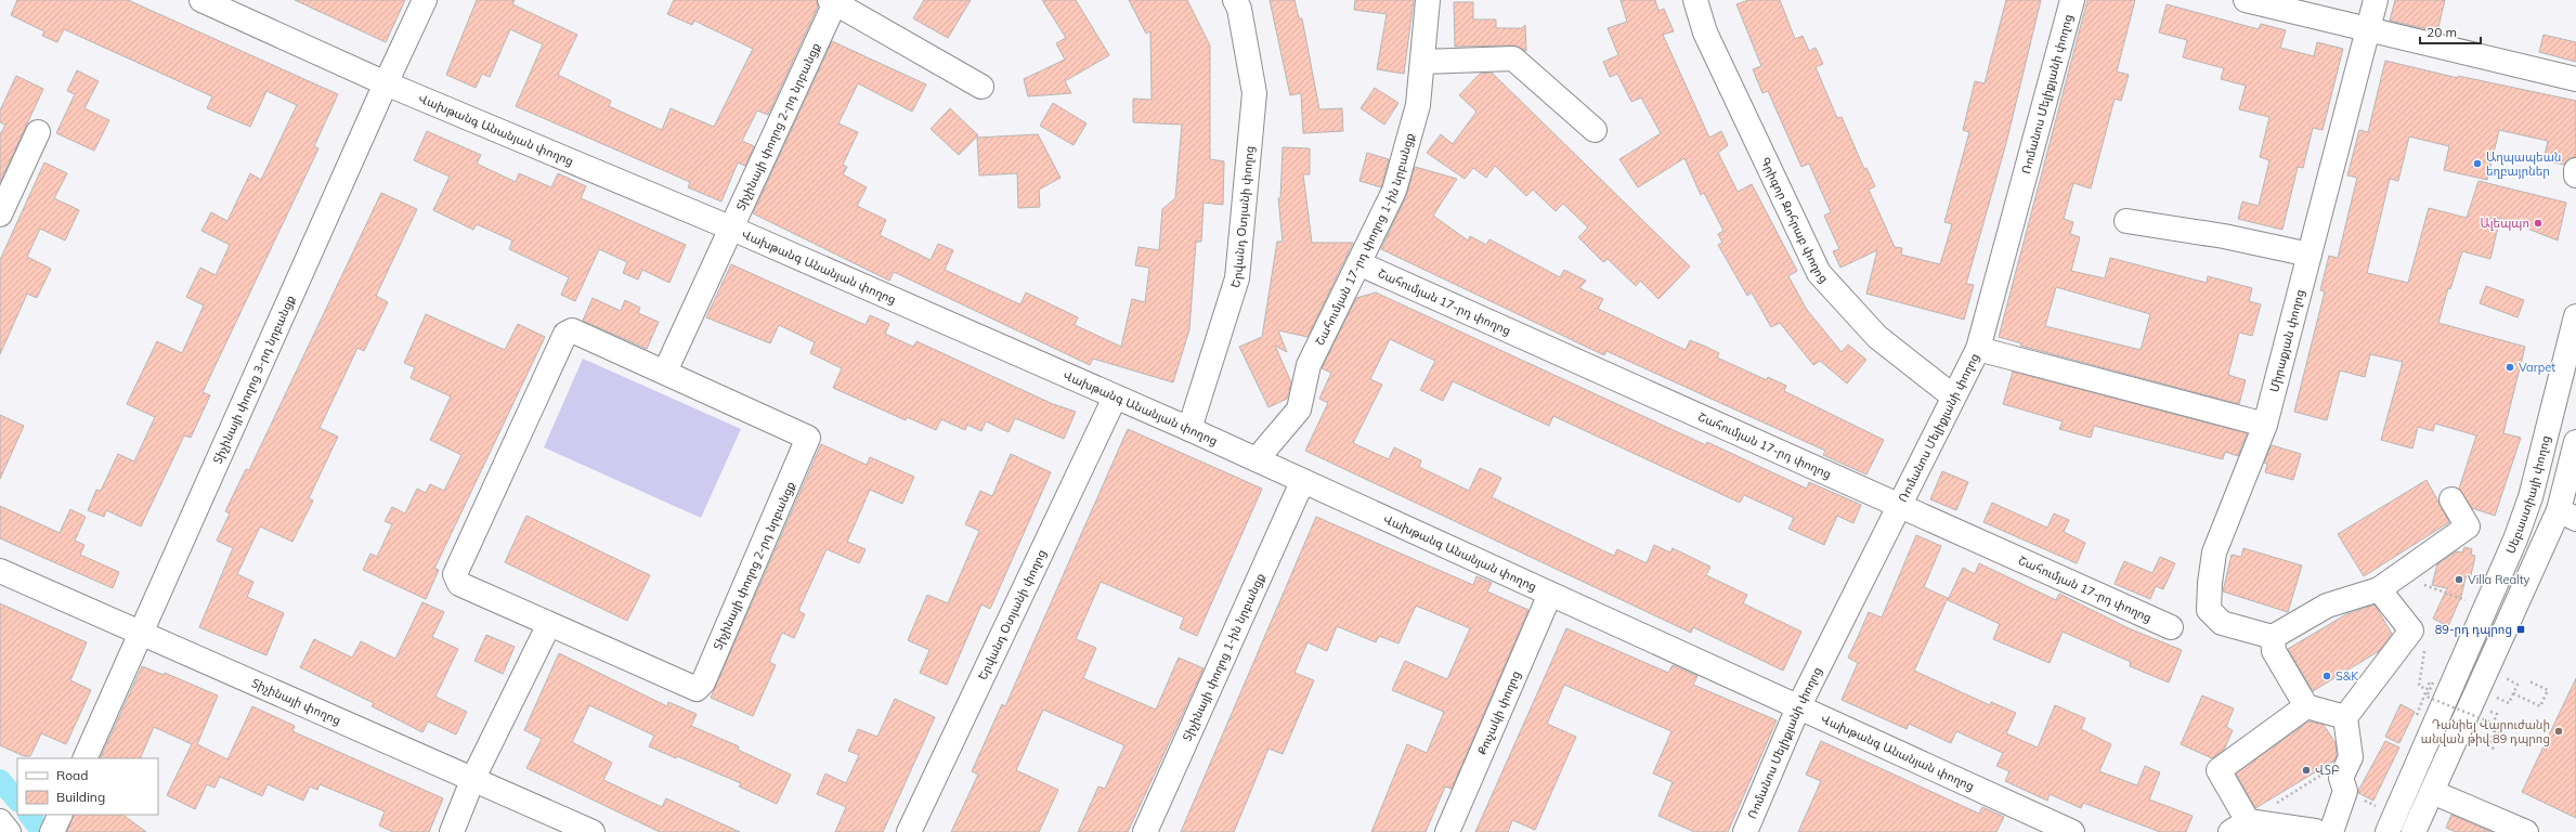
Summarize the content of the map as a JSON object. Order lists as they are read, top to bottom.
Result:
{
  "streets": {
    "street": [
      "Ռոմանոս Մելիքյանի փողոց",
      "Տիչինայի փողոց 2-րդ նրբանցք",
      "Վախթանգ Անանյան փողոց",
      "Երվանդ Օտյանի փողոց",
      "Գրիգոր Զոհրաբ փողոց",
      "Շահումյան 17-րդ փողոց 1-ին նրբանցք",
      "Շահումյան 17-րդ փողոց",
      "Միրաքյան փողոց",
      "Տիչինայի փողոց 3-րդ նրբանցք",
      "Սեբաստիայի փողոց",
      "Տիչինայի փողոց 1-ին նրբանցք",
      "Տիչինայի փողոց",
      "Քուչակի փողոց"
    ]
  },
  "crossings": [
    ["Ռոմանոս Մելիքյանի փողոց", "Վախթանգ Անանյան փողոց"],
    ["Ռոմանոս Մելիքյանի փողոց", "Գրիգոր Զոհրաբ փողոց"],
    ["Ռոմանոս Մելիքյանի փողոց", "Շահումյան 17-րդ փողոց"],
    ["Տիչինայի փողոց 2-րդ նրբանցք", "Վախթանգ Անանյան փողոց"],
    ["Վախթանգ Անանյան փողոց", "Երվանդ Օտյանի փողոց"],
    ["Վախթանգ Անանյան փողոց", "Շահումյան 17-րդ փողոց 1-ին նրբանցք"],
    ["Վախթանգ Անանյան փողոց", "Տիչինայի փողոց 3-րդ նրբանցք"],
    ["Վախթանգ Անանյան փողոց", "Տիչինայի փողոց 1-ին նրբանցք"],
    ["Վախթանգ Անանյան փողոց", "Քուչակի փողոց"],
    ["Շահումյան 17-րդ փողոց 1-ին նրբանցք", "Շահումյան 17-րդ փողոց"],
    ["Տիչինայի փողոց 3-րդ նրբանցք", "Տիչինայի փողոց"]
  ],
  "places": {
    "other": [
      "Աղպապեան եղբայրներ",
      "Ալեպպո",
      "Varpet",
      "Villa Realty",
      "S&K",
      "Դանիել Վարուժանի անվան թիվ 89 դպրոց",
      "ՎՏԲ"
    ],
    "transit": ["89-րդ դպրոց"]
  },
  "legend": ["Road", "Building"],
  "scale_bar": "20 m"
}
